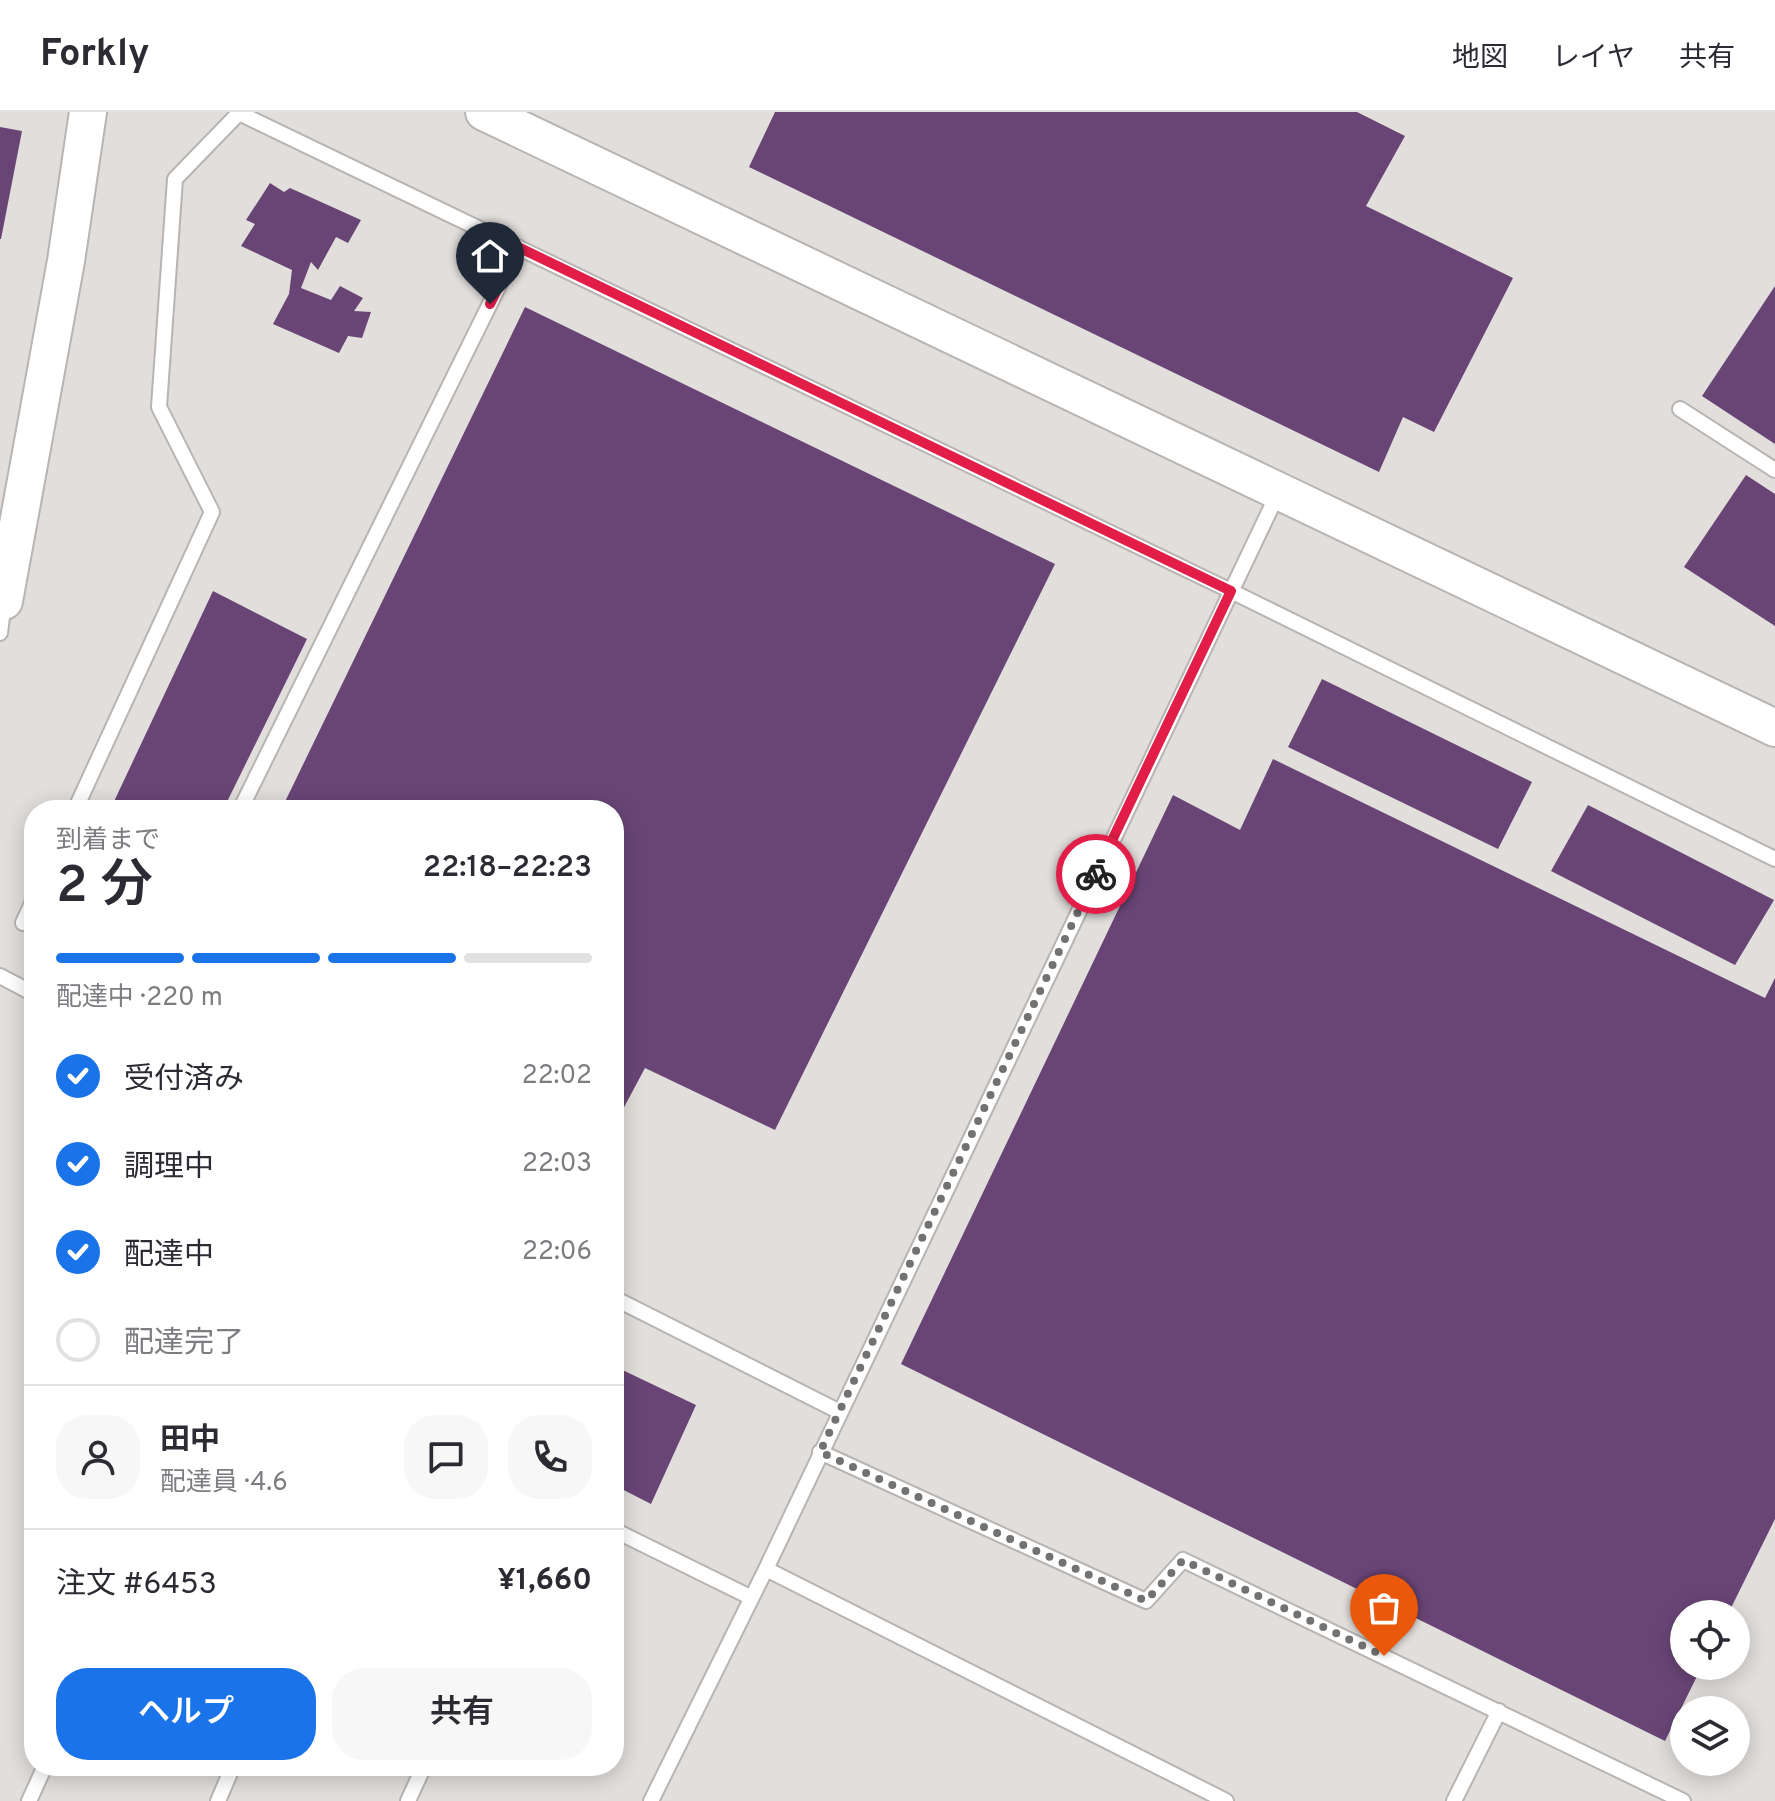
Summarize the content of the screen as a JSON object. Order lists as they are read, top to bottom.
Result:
{
  "page": {
    "header": "Forkly",
    "nav": ["地図", "レイヤ", "共有"],
    "heading": ["2 分", "到着まで", "22:18–22:23"],
    "panel": [
      "田中",
      "配達員 · 4.6",
      "注文 #6453",
      "¥1,660"
    ],
    "bar": "配達中 · 220 m",
    "list": [
      ["受付済み", "22:02"],
      ["調理中", "22:03"],
      ["配達中", "22:06"],
      "配達完了"
    ],
    "buttons": ["ヘルプ", "共有"]
  }
}
